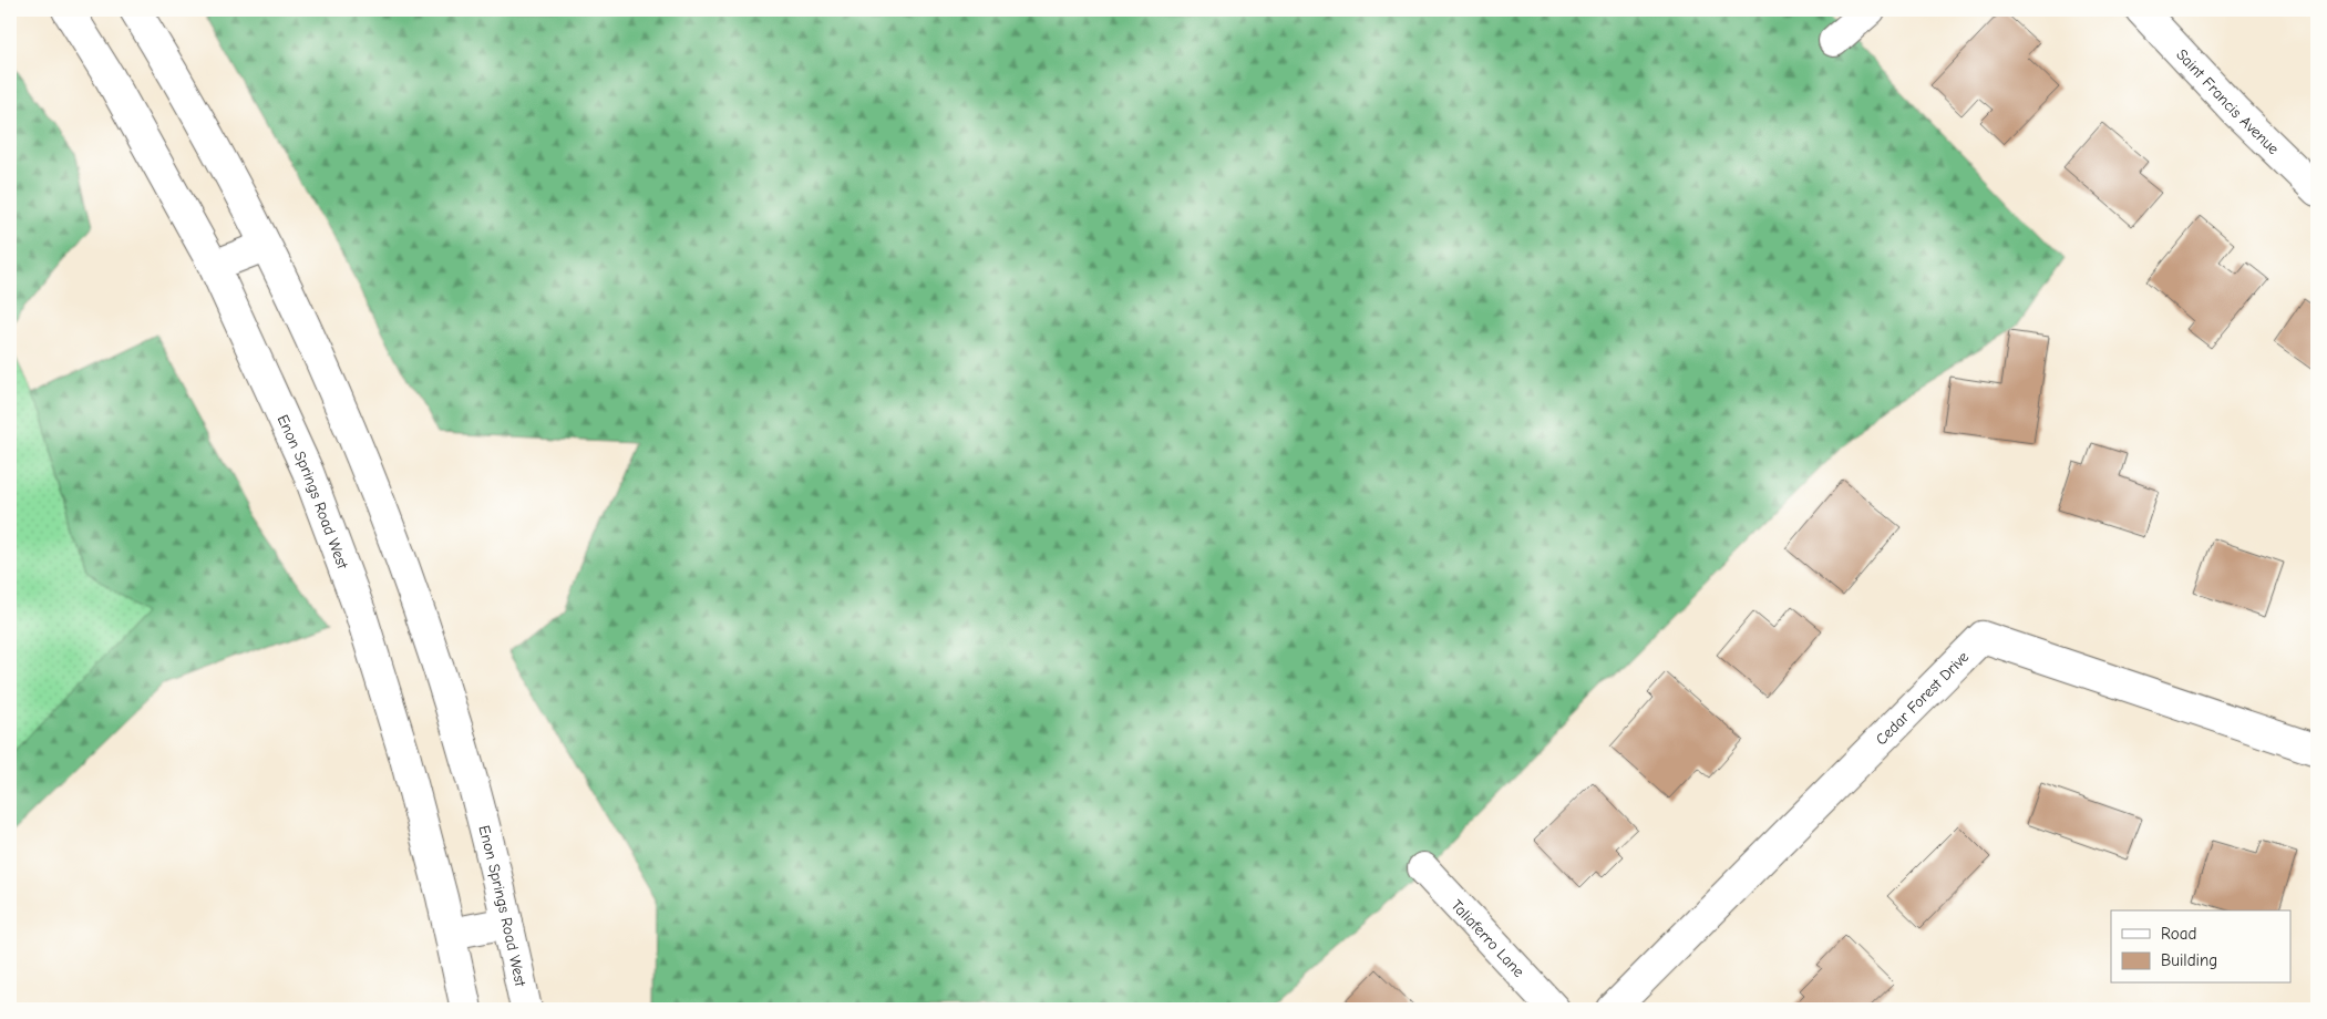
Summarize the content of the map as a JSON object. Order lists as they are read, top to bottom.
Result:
{
  "streets": {
    "street": [
      "Saint Francis Avenue",
      "Enon Springs Road West",
      "Cedar Forest Drive",
      "Taliaferro Lane"
    ]
  },
  "legend": ["Road", "Building"]
}
